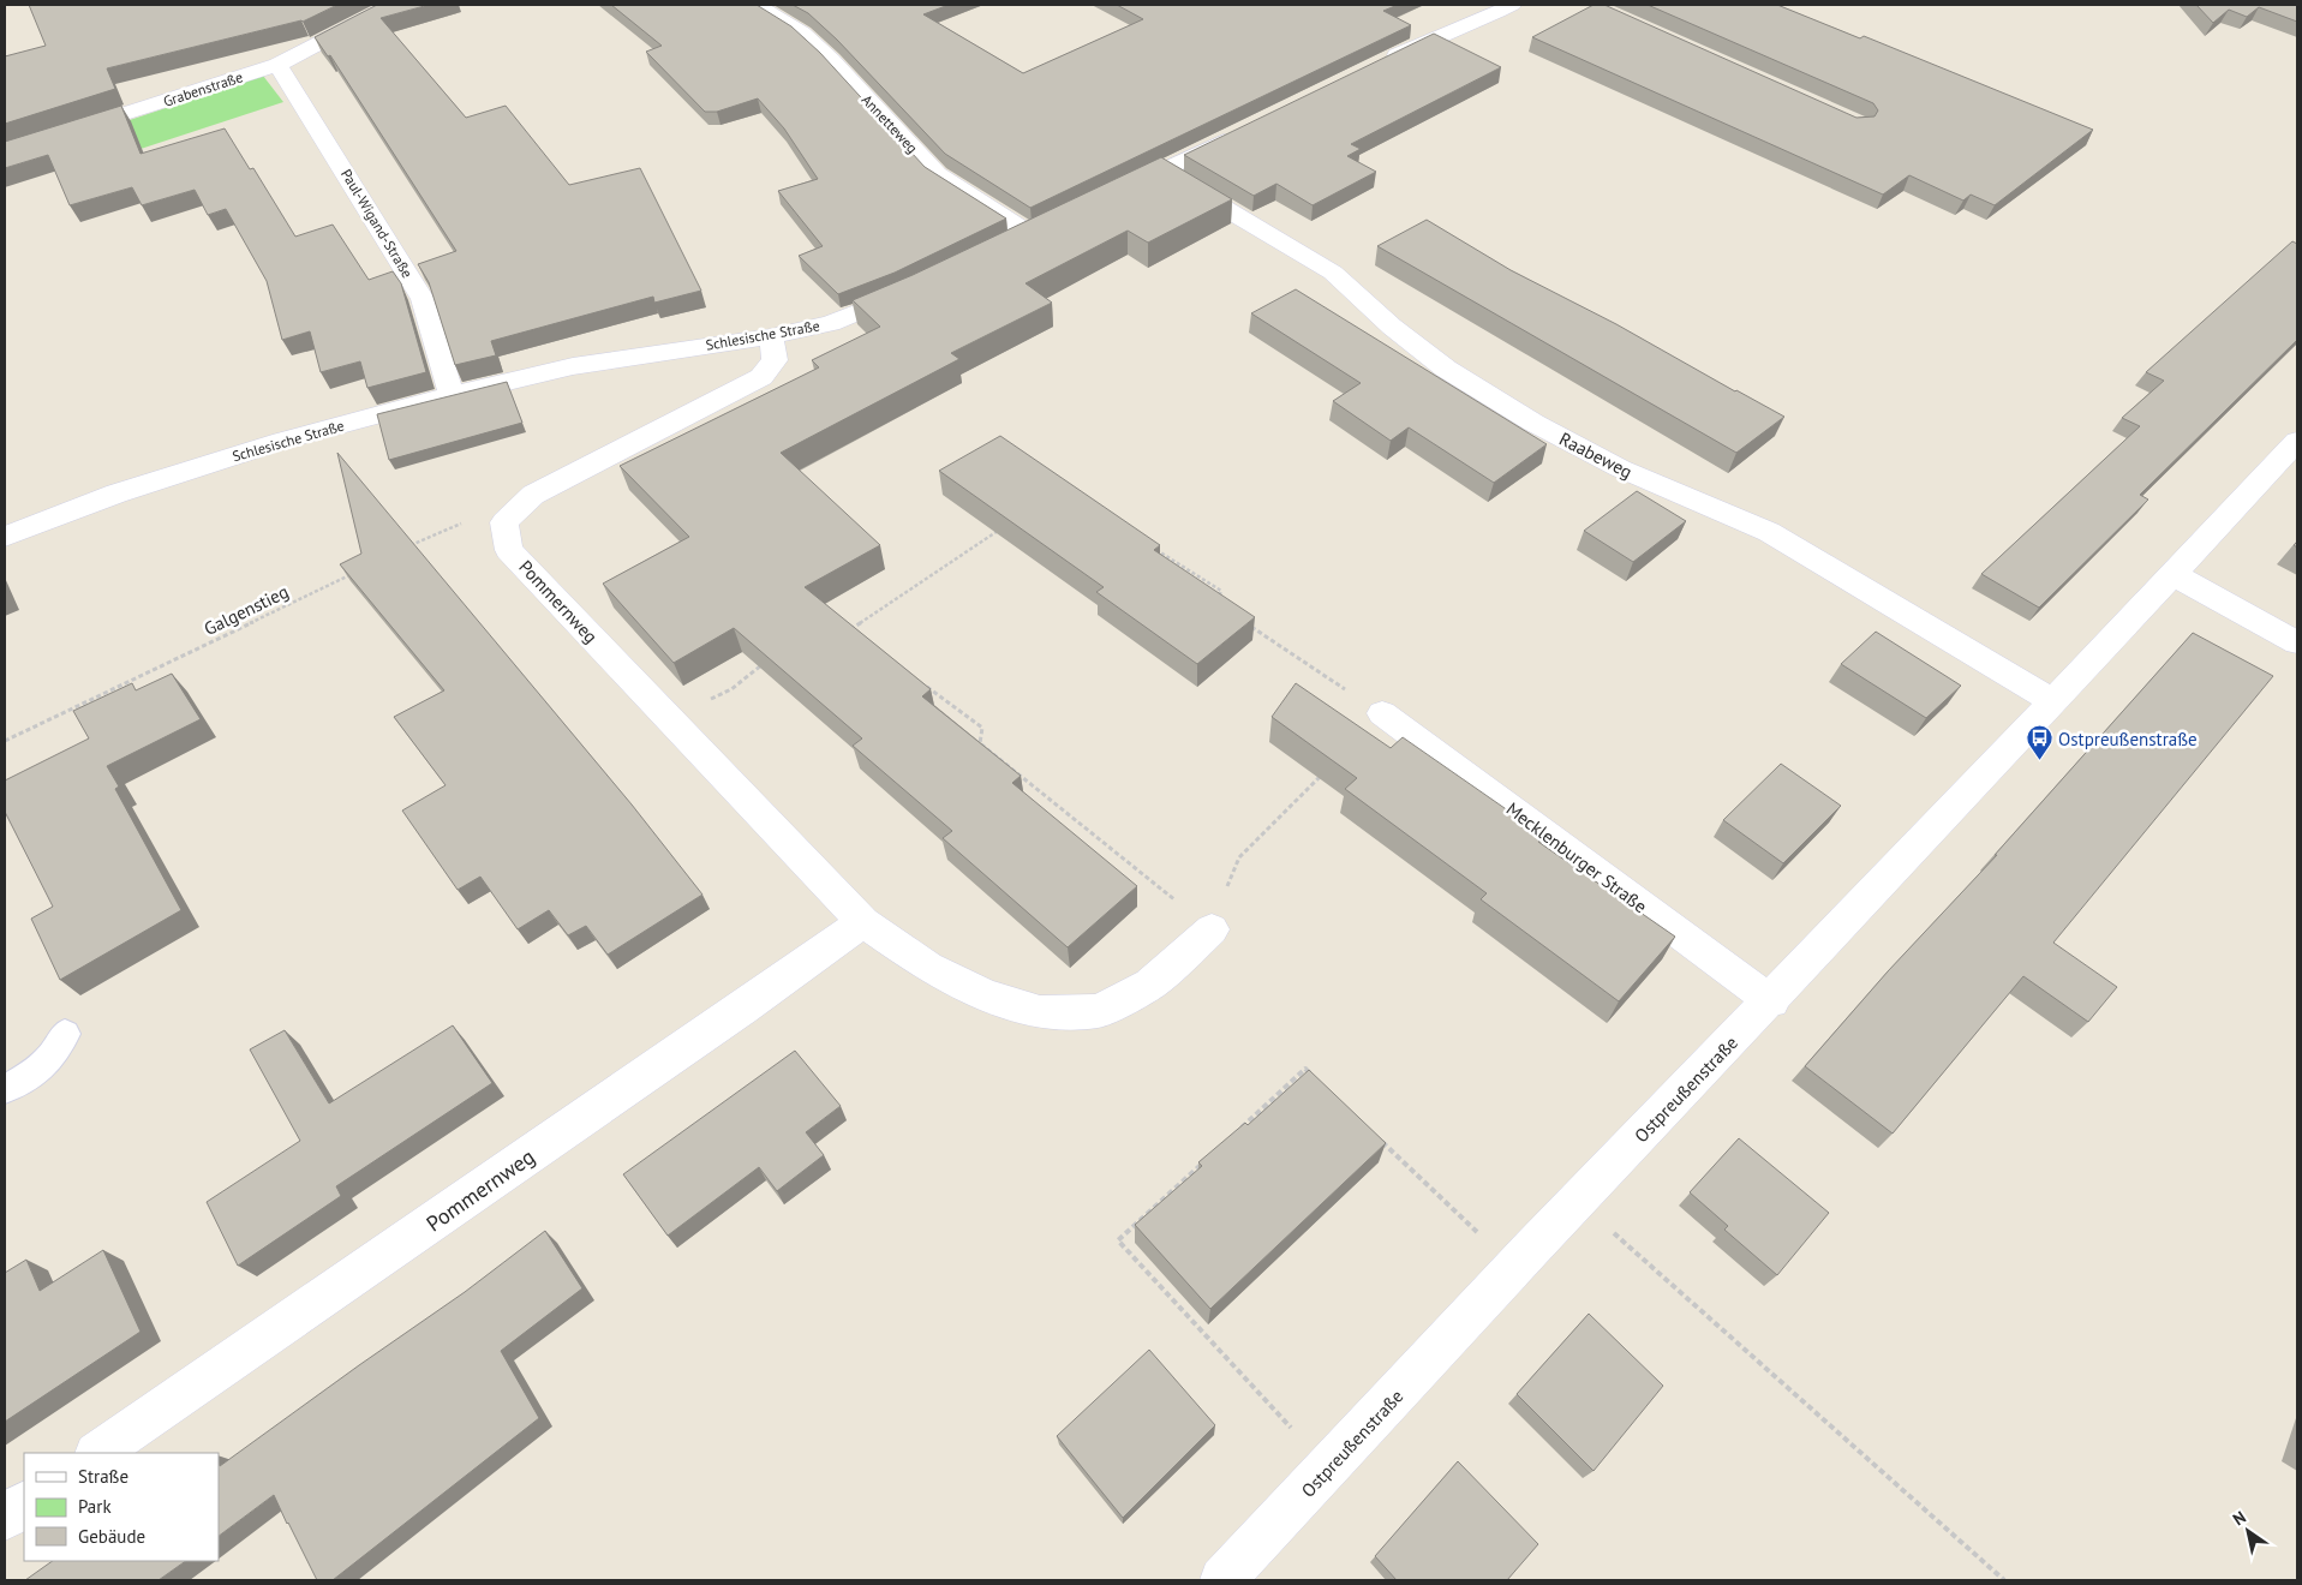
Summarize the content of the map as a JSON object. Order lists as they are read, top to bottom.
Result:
{
  "streets": {
    "street": [
      "Grabenstraße",
      "Annetteweg",
      "Paul-Wigand-Straße",
      "Schlesische Straße",
      "Raabeweg",
      "Pommernweg",
      "Mecklenburger Straße",
      "Ostpreußenstraße"
    ],
    "path": ["Galgenstieg"]
  },
  "crossings": [
    ["Grabenstraße", "Paul-Wigand-Straße"],
    ["Paul-Wigand-Straße", "Schlesische Straße"],
    ["Raabeweg", "Ostpreußenstraße"],
    ["Mecklenburger Straße", "Ostpreußenstraße"]
  ],
  "places": {
    "bus stop": ["Ostpreußenstraße"]
  },
  "legend": ["Straße", "Park", "Gebäude"],
  "north": "top left"
}
